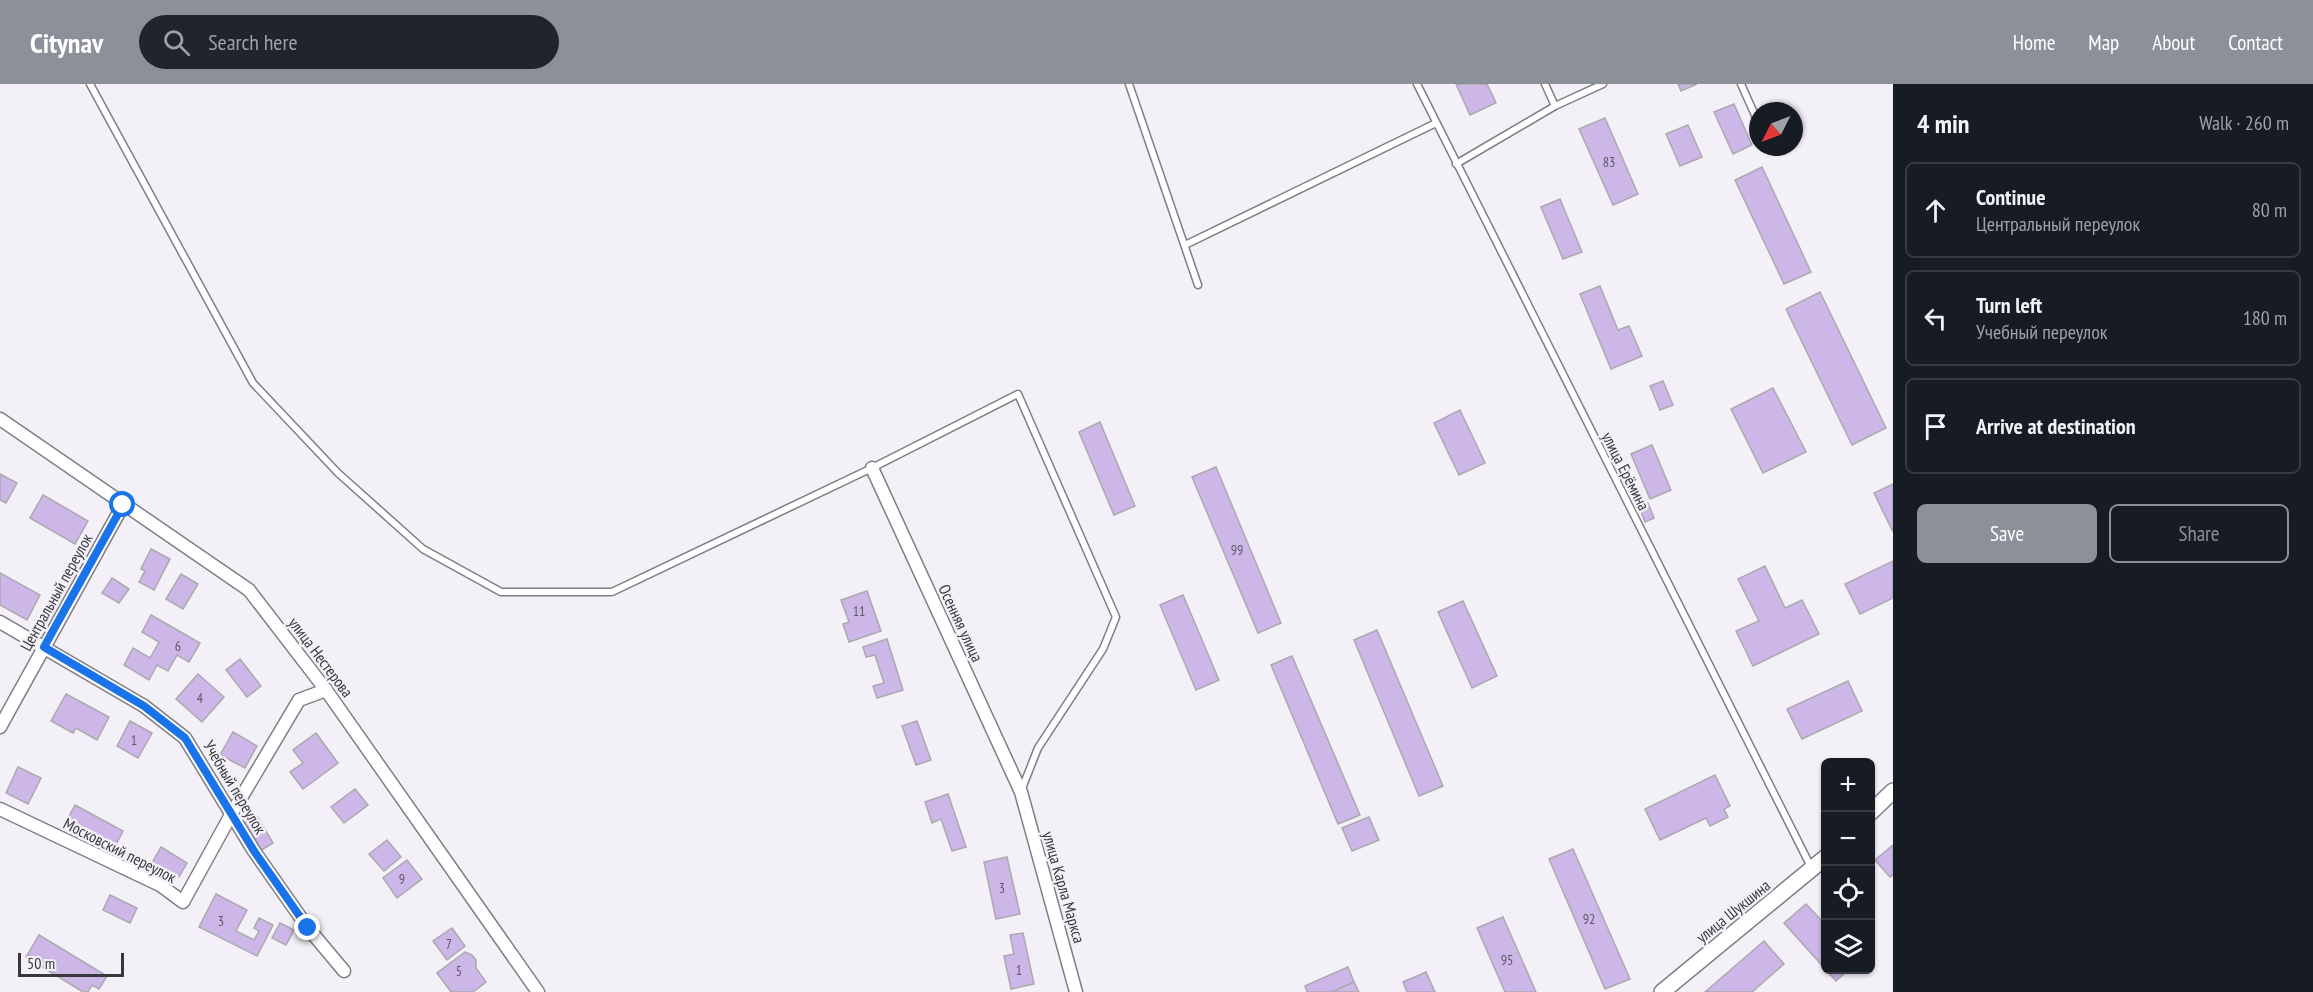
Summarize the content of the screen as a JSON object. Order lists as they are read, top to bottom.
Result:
{
  "streets": {
    "street": [
      "Центральный переулок",
      "Осенняя улица",
      "улица Нестерова",
      "Учебный переулок",
      "Московский переулок",
      "улица Карла Маркса",
      "улица Шукшина"
    ],
    "lane": ["улица Ерёмина"]
  },
  "crossings": [
    ["улица Ерёмина", "улица Шукшина"],
    ["Центральный переулок", "улица Нестерова"],
    ["Центральный переулок", "Учебный переулок"],
    ["Осенняя улица", "улица Карла Маркса"],
    ["улица Нестерова", "Московский переулок"],
    ["Учебный переулок", "Московский переулок"]
  ],
  "house_numbers": [
    "83",
    "99",
    "11",
    "6",
    "4",
    "1",
    "9",
    "3",
    "92",
    "3",
    "7",
    "95",
    "1",
    "5"
  ],
  "scale_bar": "50 m",
  "north": "bottom left",
  "page": {
    "header": "Citynav",
    "search": "Search here",
    "nav": [
      "Home",
      "Map",
      "About",
      "Contact"
    ],
    "heading": ["4 min", "Walk · 260 m"],
    "list": [
      ["Continue", "Центральный переулок", "80 m"],
      ["Turn left", "Учебный переулок", "180 m"],
      "Arrive at destination"
    ],
    "buttons": ["Save", "Share"],
    "map_buttons": ["+", "−"],
    "scale": "50 m"
  }
}
